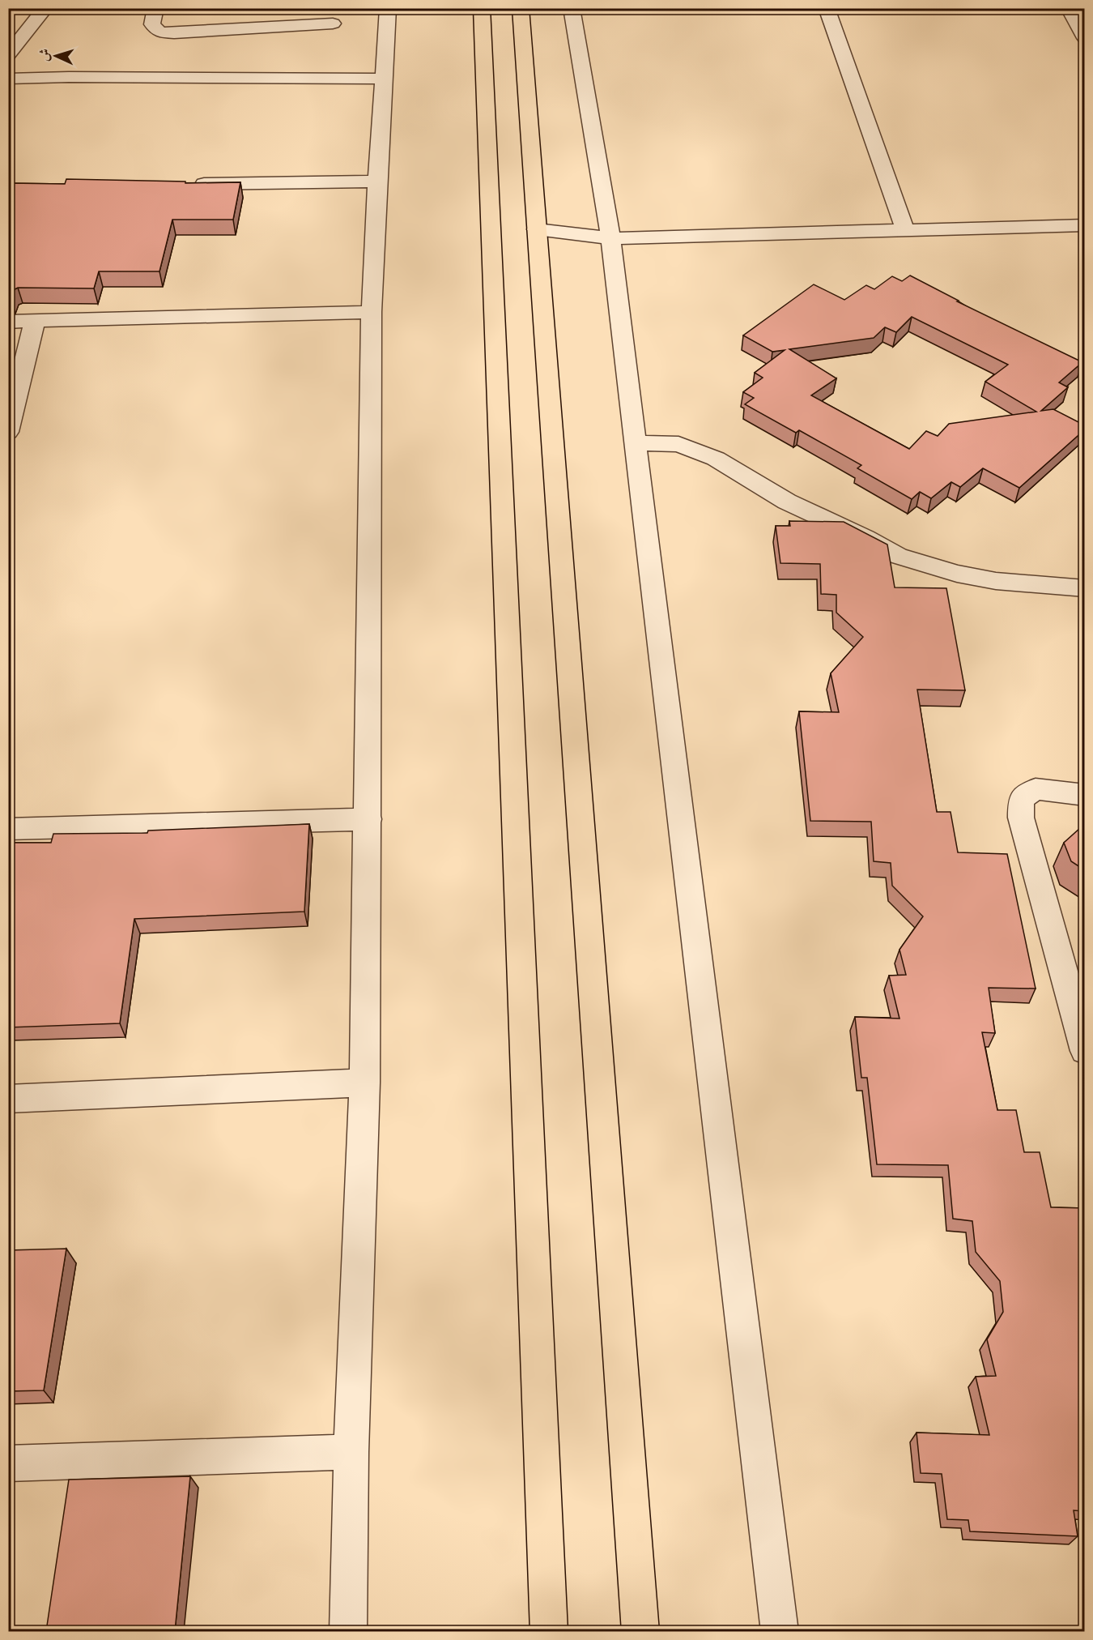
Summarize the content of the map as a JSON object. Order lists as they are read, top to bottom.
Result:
{
  "north": "left"
}
